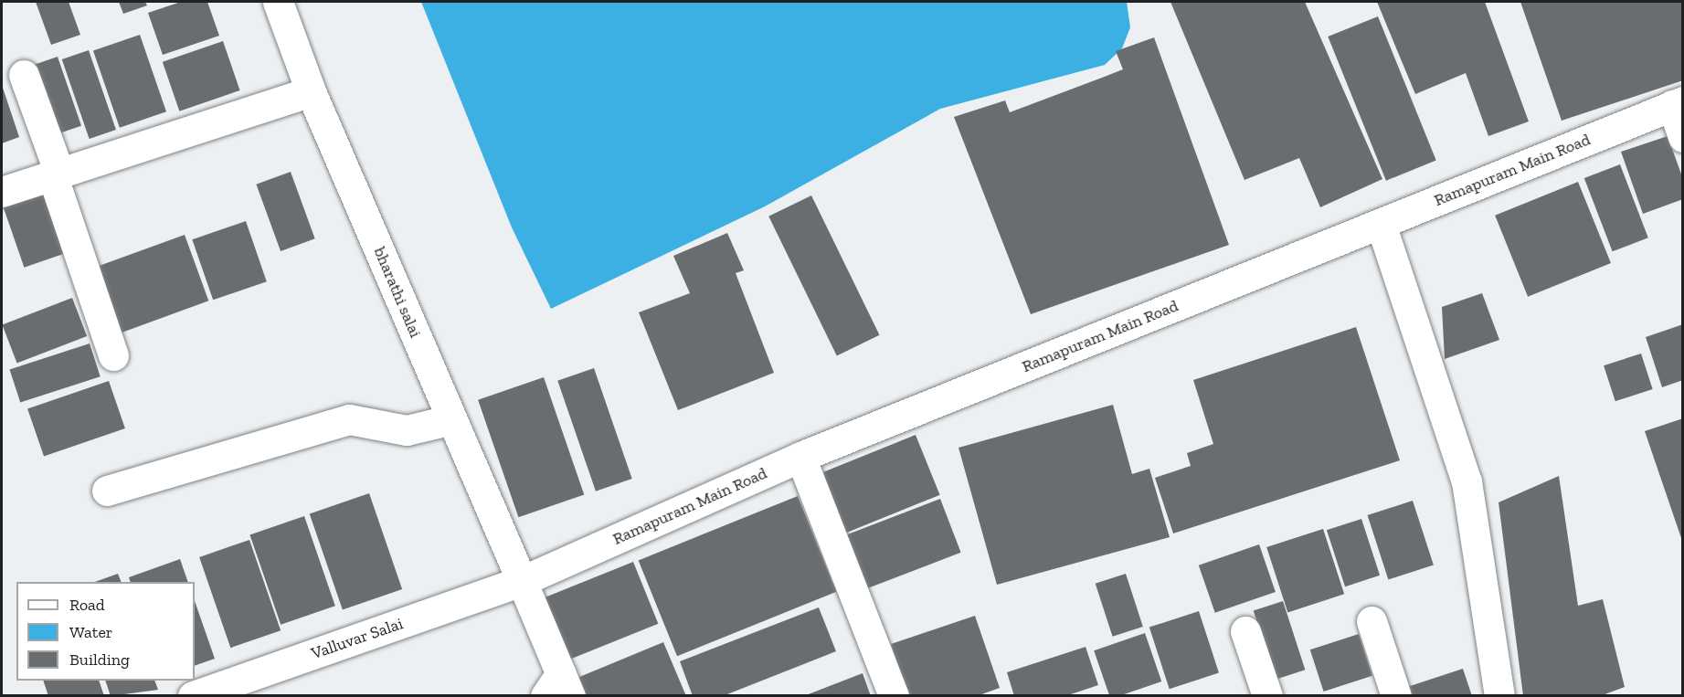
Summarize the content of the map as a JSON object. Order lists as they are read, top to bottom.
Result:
{
  "streets": {
    "street": ["Ramapuram Main Road", "bharathi salai", "Valluvar Salai"]
  },
  "crossings": [
    ["Ramapuram Main Road", "bharathi salai"],
    ["Ramapuram Main Road", "Valluvar Salai"],
    ["bharathi salai", "Valluvar Salai"]
  ],
  "legend": ["Road", "Water", "Building"]
}
